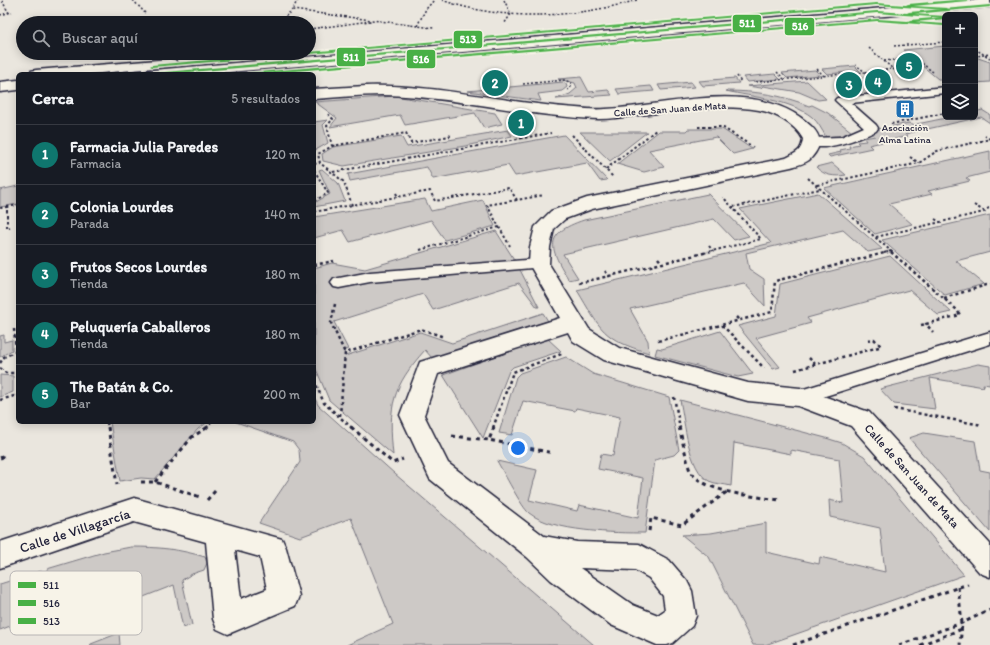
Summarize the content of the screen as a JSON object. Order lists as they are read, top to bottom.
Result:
{
  "streets": {
    "main road": ["Calle de San Juan de Mata", "Calle de Villagarcía"]
  },
  "places": {
    "building": ["Asociación Alma Latina"]
  },
  "lines": ["transit line 513", "transit line 511", "transit line 516"],
  "legend": ["511", "516", "513"],
  "page": {
    "map_buttons": ["+", "−"],
    "search": "Buscar aquí",
    "pins": [
      "5",
      "4",
      "2",
      "3",
      "1"
    ],
    "heading": ["Cerca", "5 resultados"],
    "list": [
      {
        "mark": "1",
        "name": "Farmacia Julia Paredes",
        "note": "Farmacia",
        "value": "120 m"
      },
      {
        "mark": "2",
        "name": "Colonia Lourdes",
        "note": "Parada",
        "value": "140 m"
      },
      {
        "mark": "3",
        "name": "Frutos Secos Lourdes",
        "note": "Tienda",
        "value": "180 m"
      },
      {
        "mark": "4",
        "name": "Peluquería Caballeros",
        "note": "Tienda",
        "value": "180 m"
      },
      {
        "mark": "5",
        "name": "The Batán & Co.",
        "note": "Bar",
        "value": "200 m"
      }
    ]
  }
}
